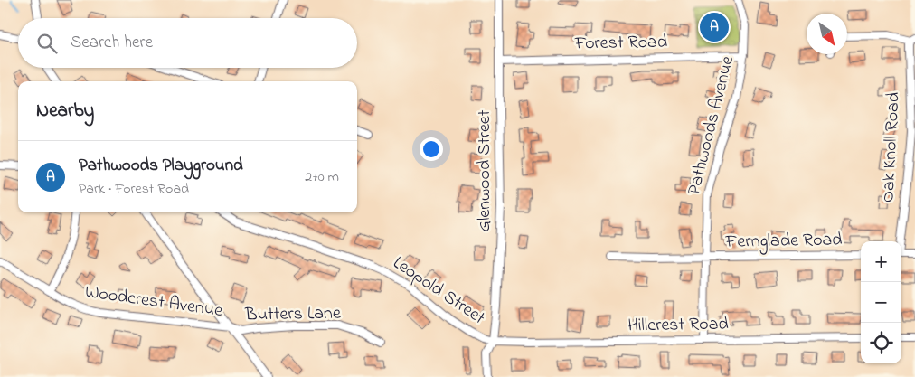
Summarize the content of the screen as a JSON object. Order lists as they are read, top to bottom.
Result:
{
  "streets": {
    "street": [
      "Forest Road",
      "Pathwoods Avenue",
      "Oak Knoll Road",
      "Glenwood Street",
      "Fernglade Road",
      "Leopold Street",
      "Woodcrest Avenue",
      "Butters Lane",
      "Hillcrest Road"
    ]
  },
  "crossings": [
    ["Forest Road", "Pathwoods Avenue"],
    ["Forest Road", "Glenwood Street"],
    ["Pathwoods Avenue", "Fernglade Road"],
    ["Pathwoods Avenue", "Hillcrest Road"],
    ["Glenwood Street", "Leopold Street"],
    ["Glenwood Street", "Hillcrest Road"],
    ["Leopold Street", "Hillcrest Road"],
    ["Woodcrest Avenue", "Butters Lane"]
  ],
  "north": "bottom right",
  "page": {
    "pins": "A",
    "search": "Search here",
    "heading": "Nearby",
    "list": [
      {
        "mark": "A",
        "name": "Pathwoods Playground",
        "note": "Park · Forest Road",
        "value": "270 m"
      }
    ],
    "map_buttons": ["+", "−"]
  }
}
